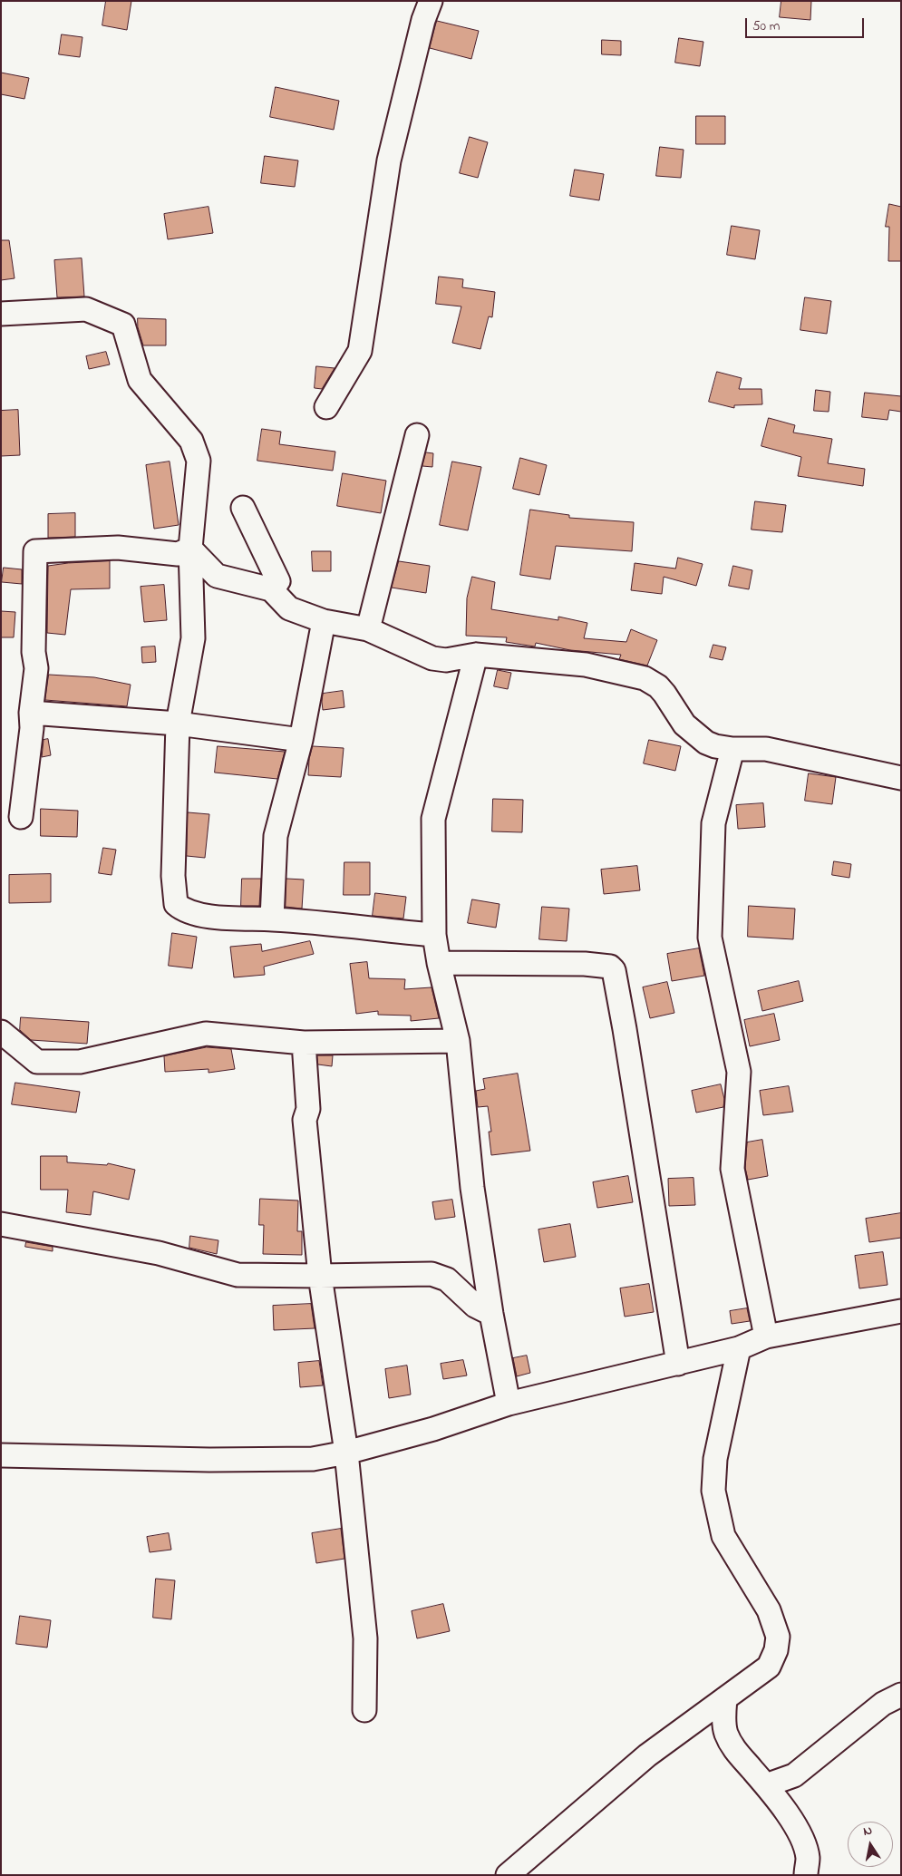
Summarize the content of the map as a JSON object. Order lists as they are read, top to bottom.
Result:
{
  "scale_bar": "50 m",
  "north": "top"
}
